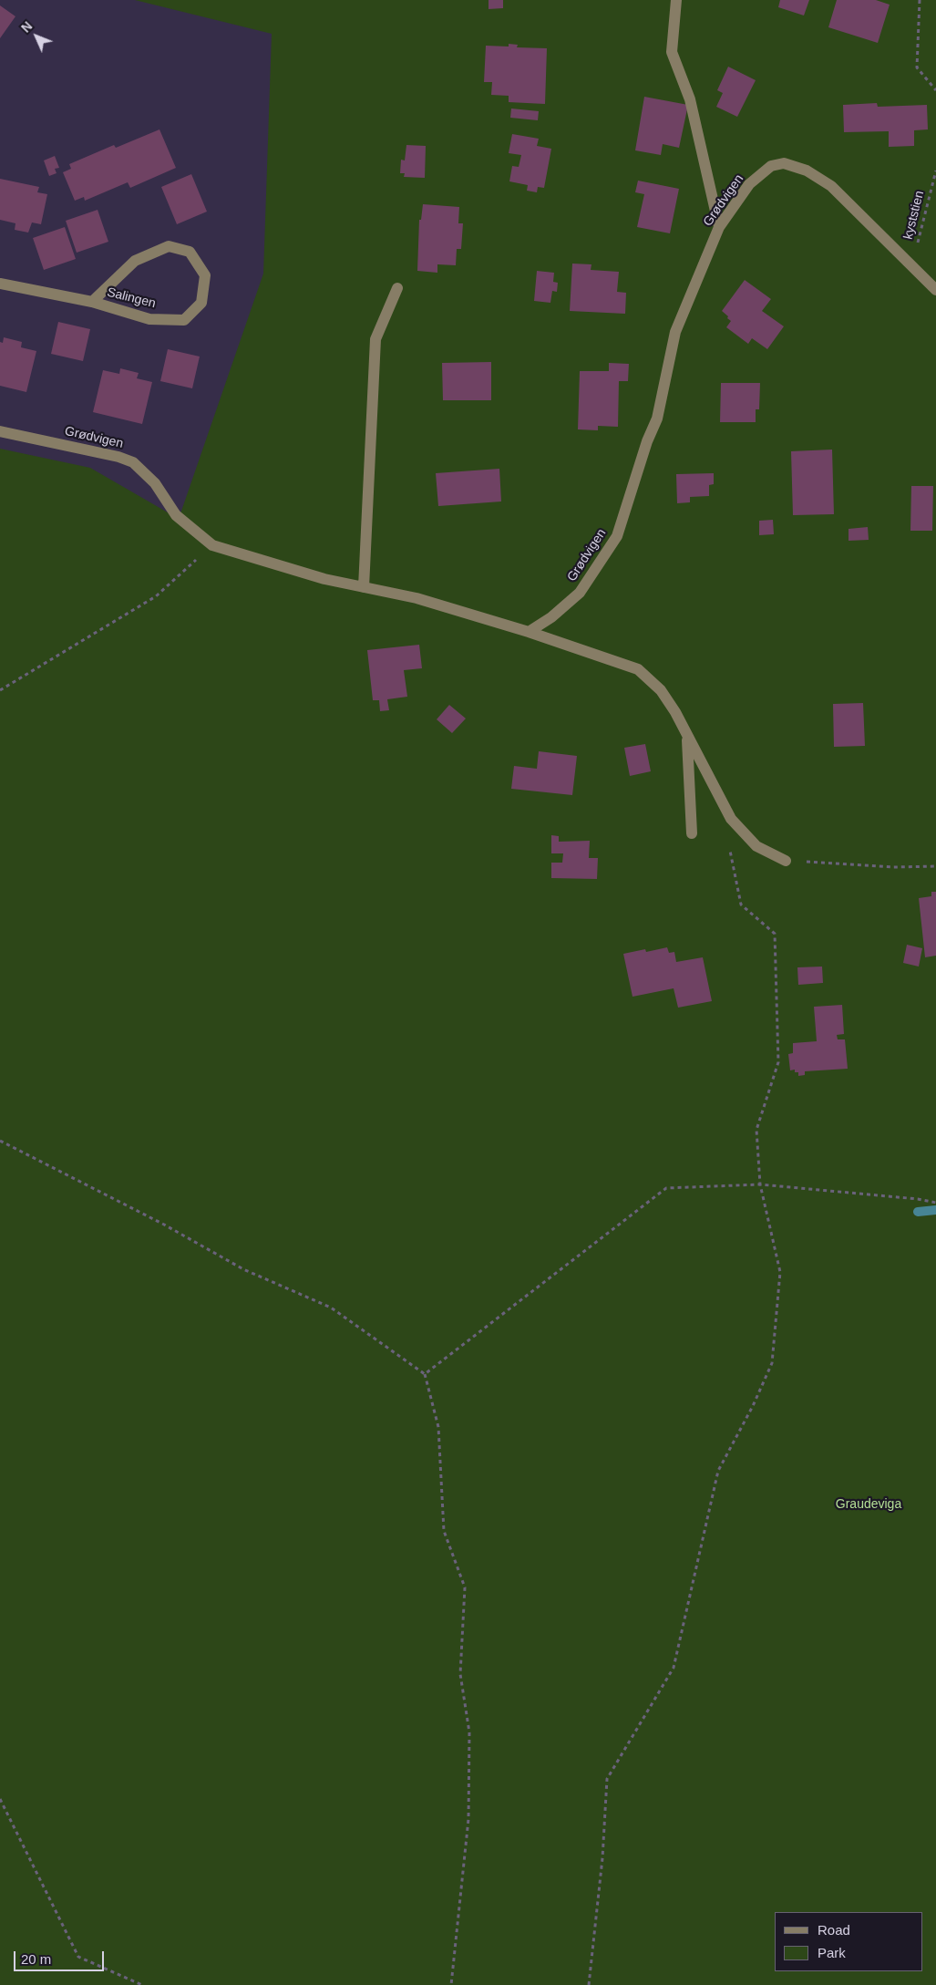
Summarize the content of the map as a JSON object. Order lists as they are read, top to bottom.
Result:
{
  "streets": {
    "street": ["Grødvigen", "Salingen"],
    "path": ["kyststien"]
  },
  "crossings": [
    ["Grødvigen", "kyststien"]
  ],
  "parks": ["Graudeviga"],
  "legend": ["Road", "Park"],
  "scale_bar": "20 m",
  "north": "top left"
}
